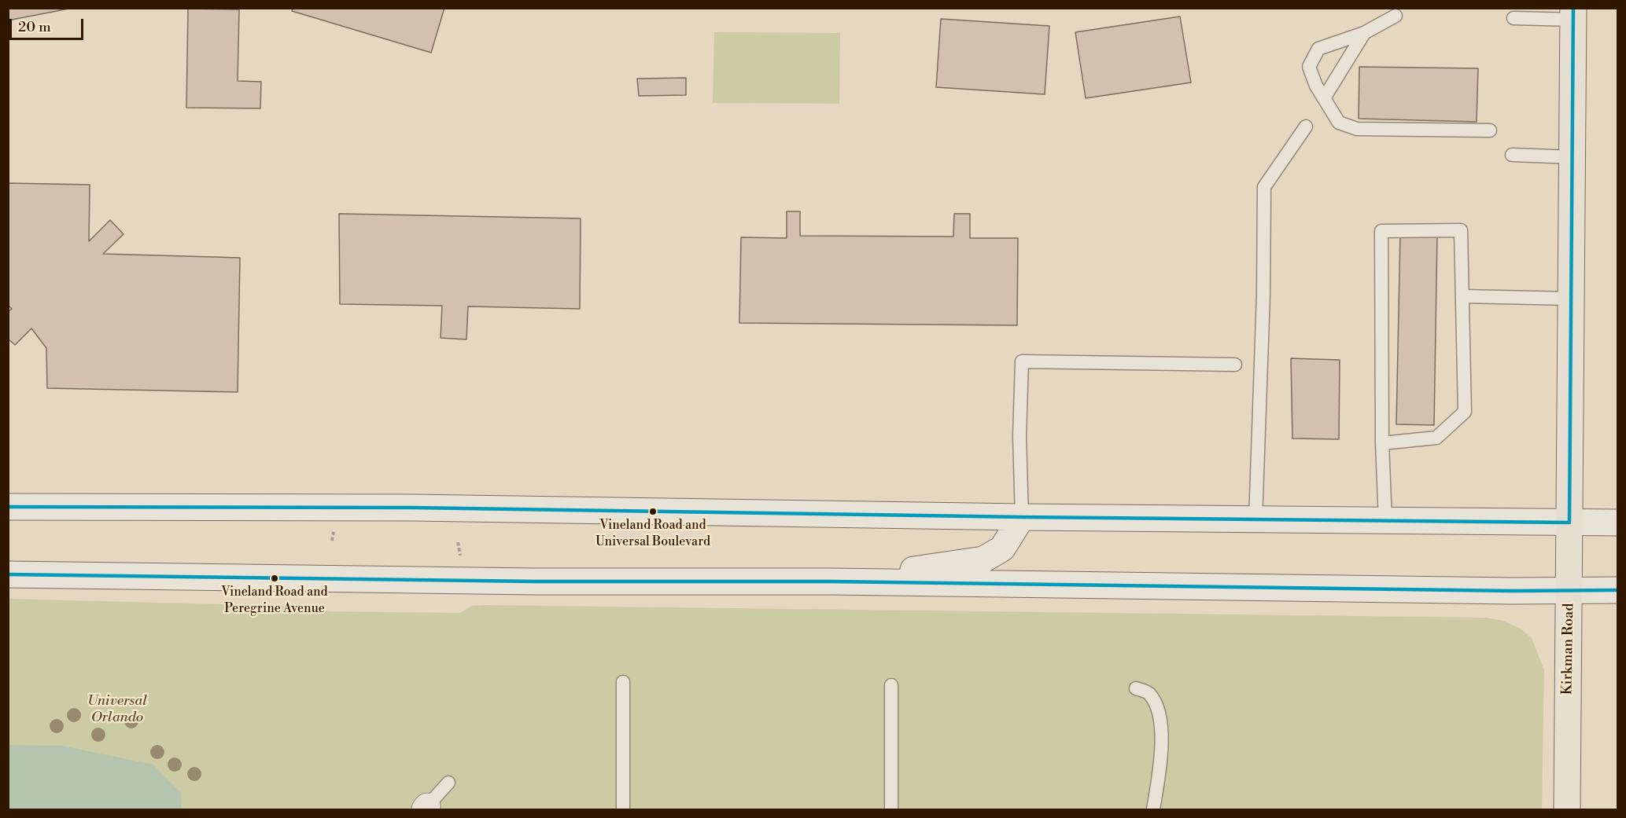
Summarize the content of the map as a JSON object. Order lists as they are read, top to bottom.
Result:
{
  "streets": {
    "main road": ["Kirkman Road"]
  },
  "parks": ["Universal Orlando"],
  "places": ["Vineland Road and Universal Boulevard", "Vineland Road and Peregrine Avenue"],
  "scale_bar": "20 m"
}
